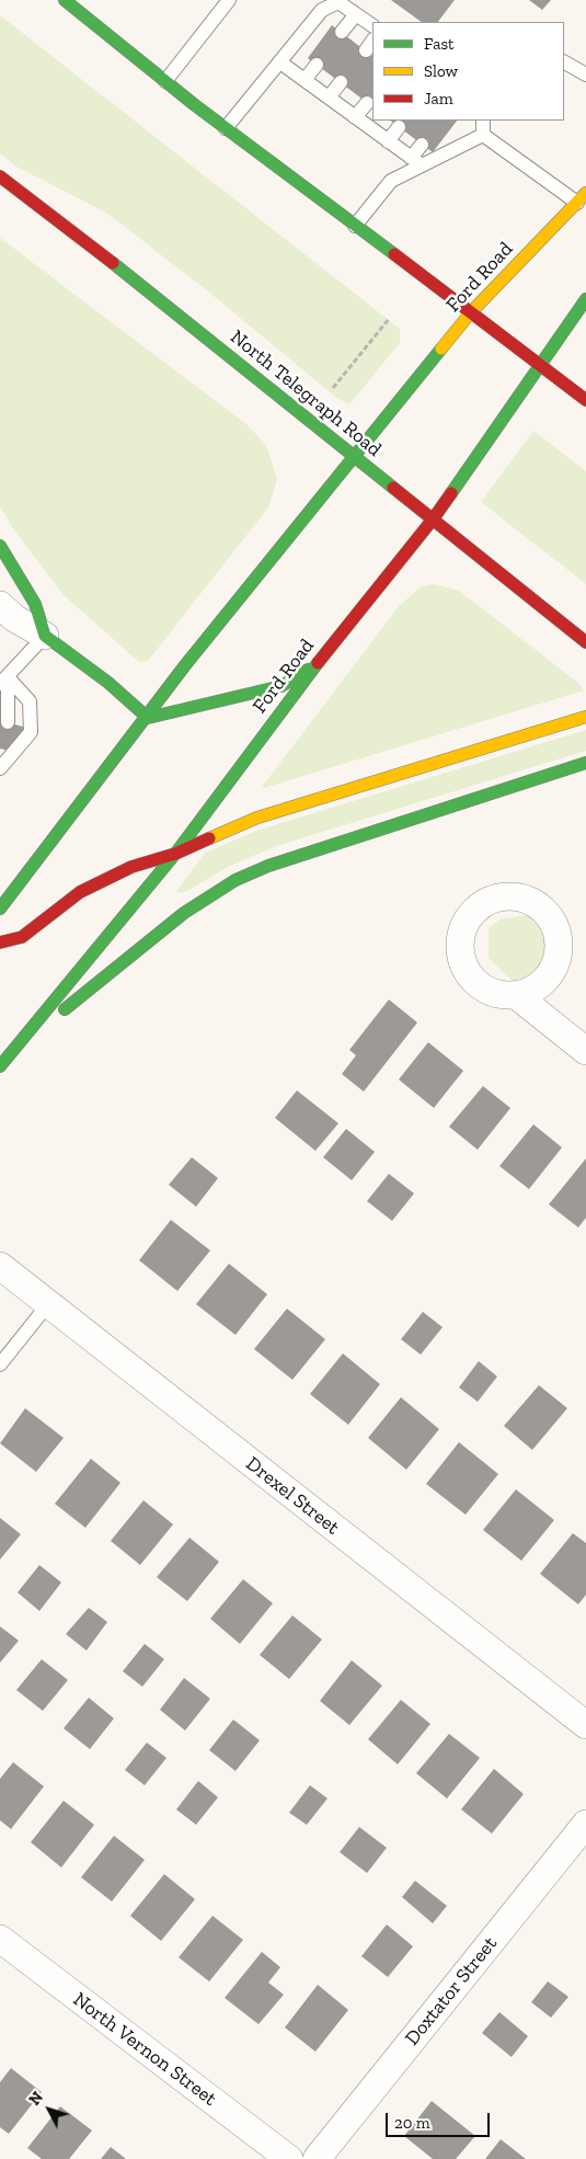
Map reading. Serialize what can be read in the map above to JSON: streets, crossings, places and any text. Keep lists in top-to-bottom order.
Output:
{
  "streets": {
    "main road": ["Ford Road", "North Telegraph Road"],
    "street": ["Drexel Street", "Doxtator Street", "North Vernon Street"]
  },
  "crossings": [
    ["Ford Road", "North Telegraph Road"]
  ],
  "legend": ["Fast", "Slow", "Jam"],
  "scale_bar": "20 m",
  "north": "top left"
}
